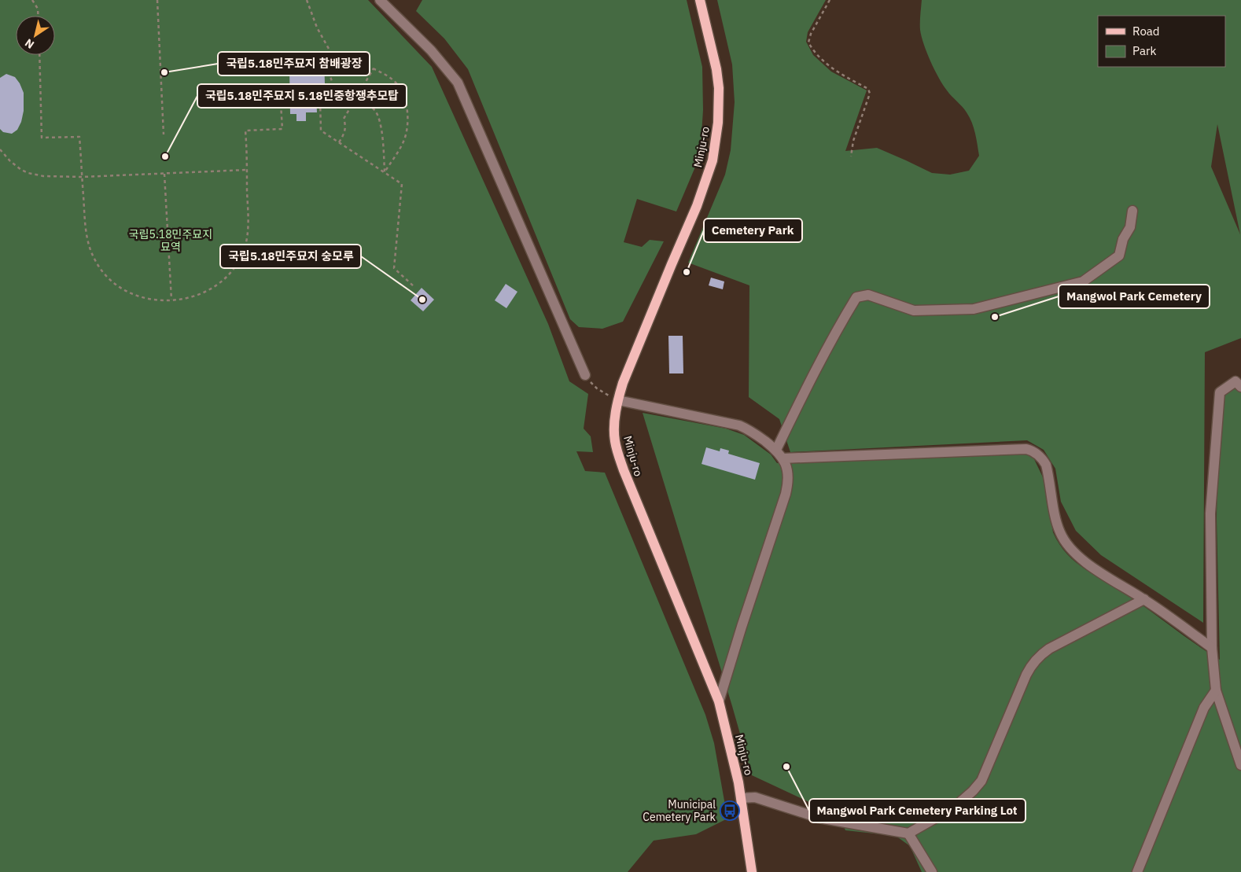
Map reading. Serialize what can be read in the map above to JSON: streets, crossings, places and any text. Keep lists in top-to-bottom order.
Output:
{
  "streets": {
    "main road": ["Minju-ro"]
  },
  "parks": ["국립5.18민주묘지 묘역"],
  "places": {
    "other": [
      "국립5.18민주묘지 참배광장",
      "국립5.18민주묘지 5.18민중항쟁추모탑",
      "Cemetery Park",
      "국립5.18민주묘지 숭모루",
      "Mangwol Park Cemetery",
      "Mangwol Park Cemetery Parking Lot"
    ],
    "bus stop": ["Municipal Cemetery Park"]
  },
  "legend": ["Road", "Park"],
  "north": "bottom left"
}
